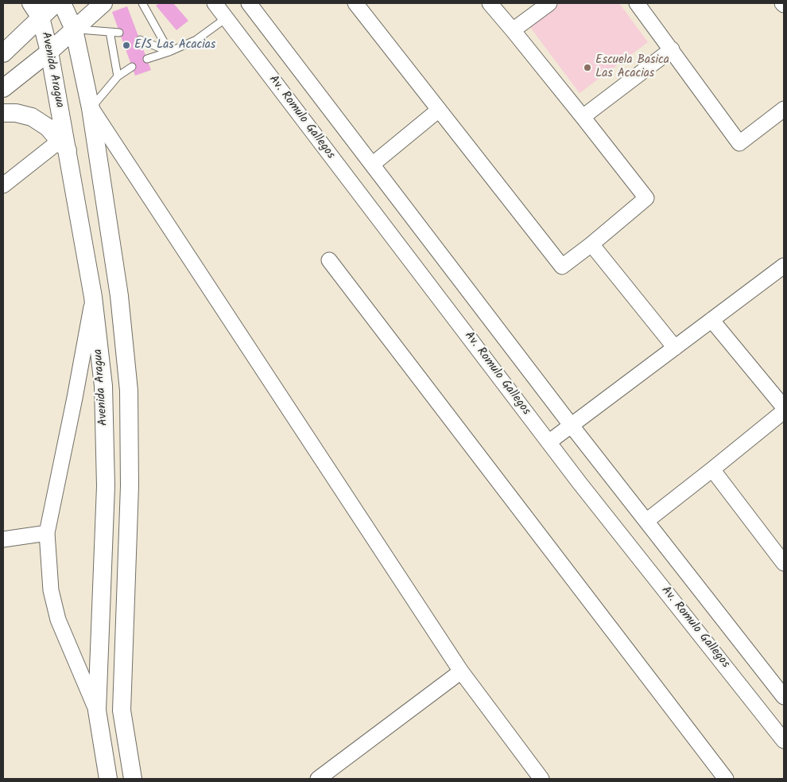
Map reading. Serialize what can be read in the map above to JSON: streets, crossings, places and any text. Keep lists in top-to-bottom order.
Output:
{
  "streets": {
    "street": ["Avenida Aragua", "Av. Romulo Gallegos"]
  },
  "places": ["E/S Las Acacias", "Escuela Basica Las Acacias"]
}
